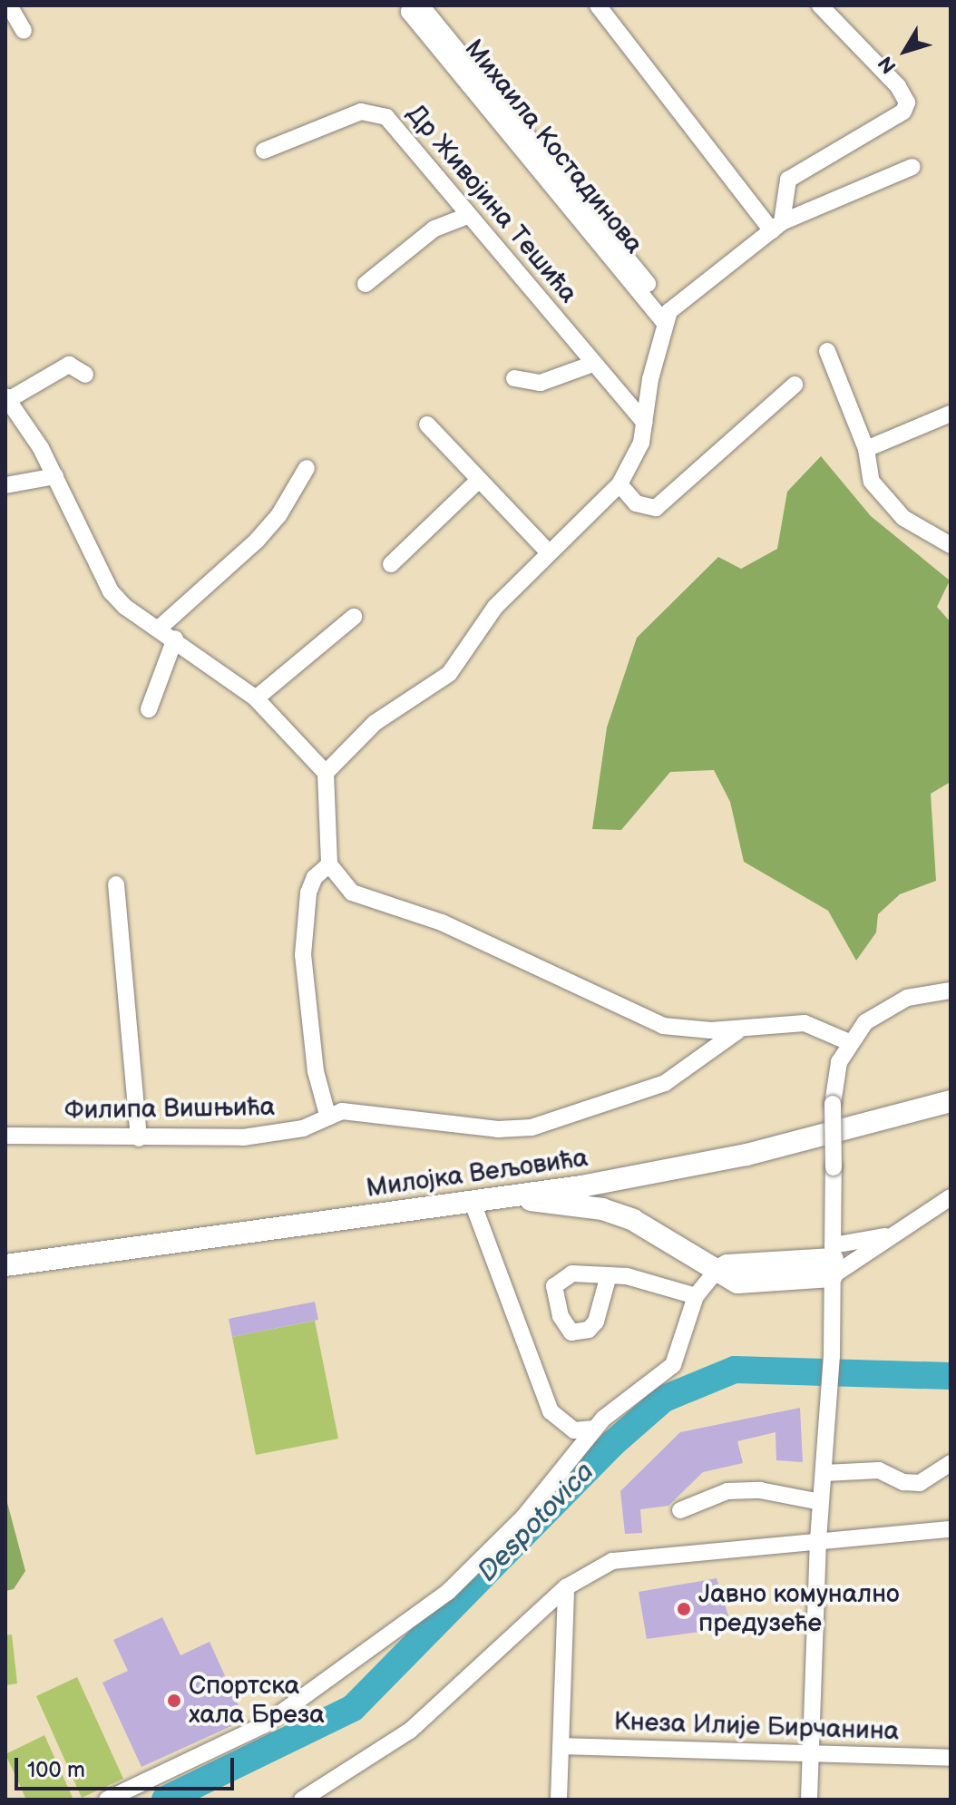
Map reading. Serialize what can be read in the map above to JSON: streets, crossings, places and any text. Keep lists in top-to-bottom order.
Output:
{
  "streets": {
    "main road": ["Милојка Вељовића"],
    "street": [
      "Михаила Костадинова",
      "Др Живојина Тешића",
      "Филипа Вишњића",
      "Кнеза Илије Бирчанина"
    ]
  },
  "water": ["Despotovica"],
  "places": ["Јавно комунално предузеће", "Спортска хала Бреза"],
  "scale_bar": "100 m",
  "north": "bottom left"
}
